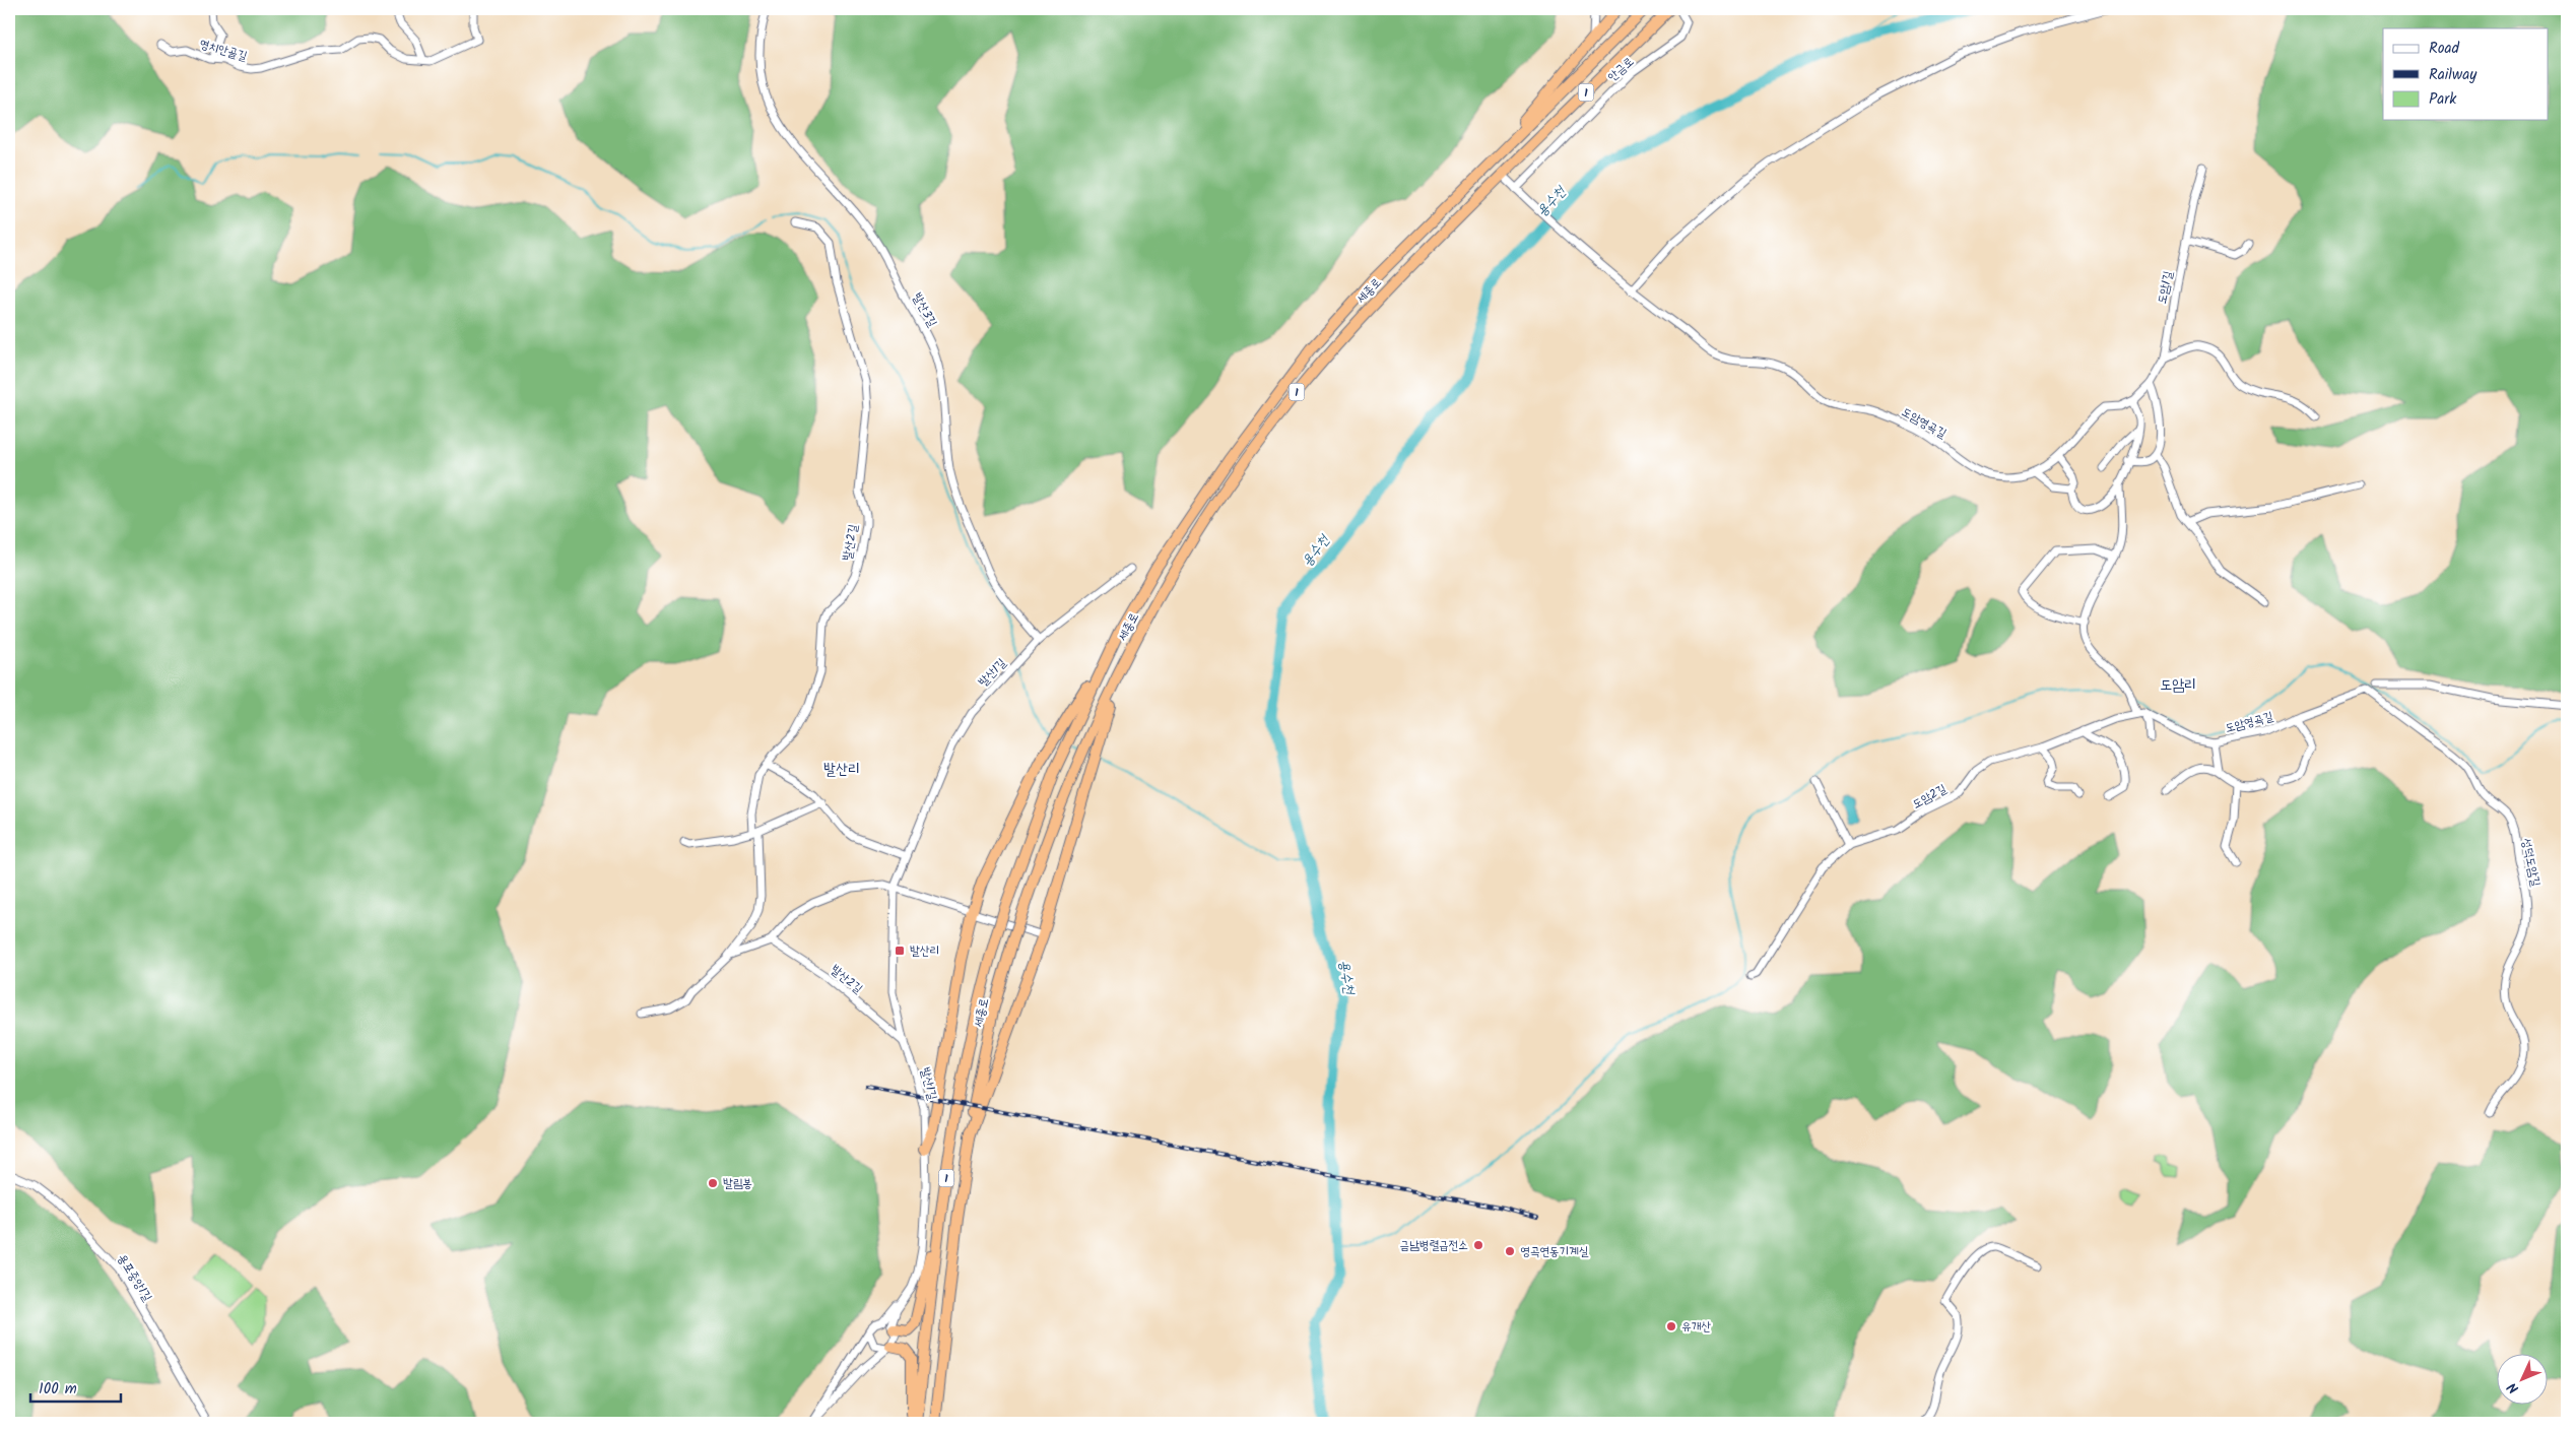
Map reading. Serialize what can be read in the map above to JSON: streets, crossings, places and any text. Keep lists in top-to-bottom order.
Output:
{
  "streets": {
    "highway": ["1", "세종로"],
    "street": [
      "영치안골길",
      "안금로",
      "도암1길",
      "발산3길",
      "도암영곡길",
      "발산2길",
      "발산1길",
      "도암2길",
      "성덕도암길",
      "용포중앙1길"
    ]
  },
  "crossings": [
    ["안금로", "도암영곡길"],
    ["도암1길", "도암영곡길"],
    ["세종로", "도암영곡길"],
    ["발산3길", "발산1길"],
    ["도암영곡길", "도암2길"],
    ["도암영곡길", "성덕도암길"],
    ["발산2길", "발산1길"]
  ],
  "districts": ["도암리", "발산리"],
  "water": ["용수천"],
  "places": {
    "transit": ["발산리"],
    "other": [
      "발림봉",
      "금남병렬급전소",
      "영곡연동기계실",
      "유개산"
    ]
  },
  "legend": ["Road", "Railway", "Park"],
  "scale_bar": "100 m",
  "north": "bottom left"
}
